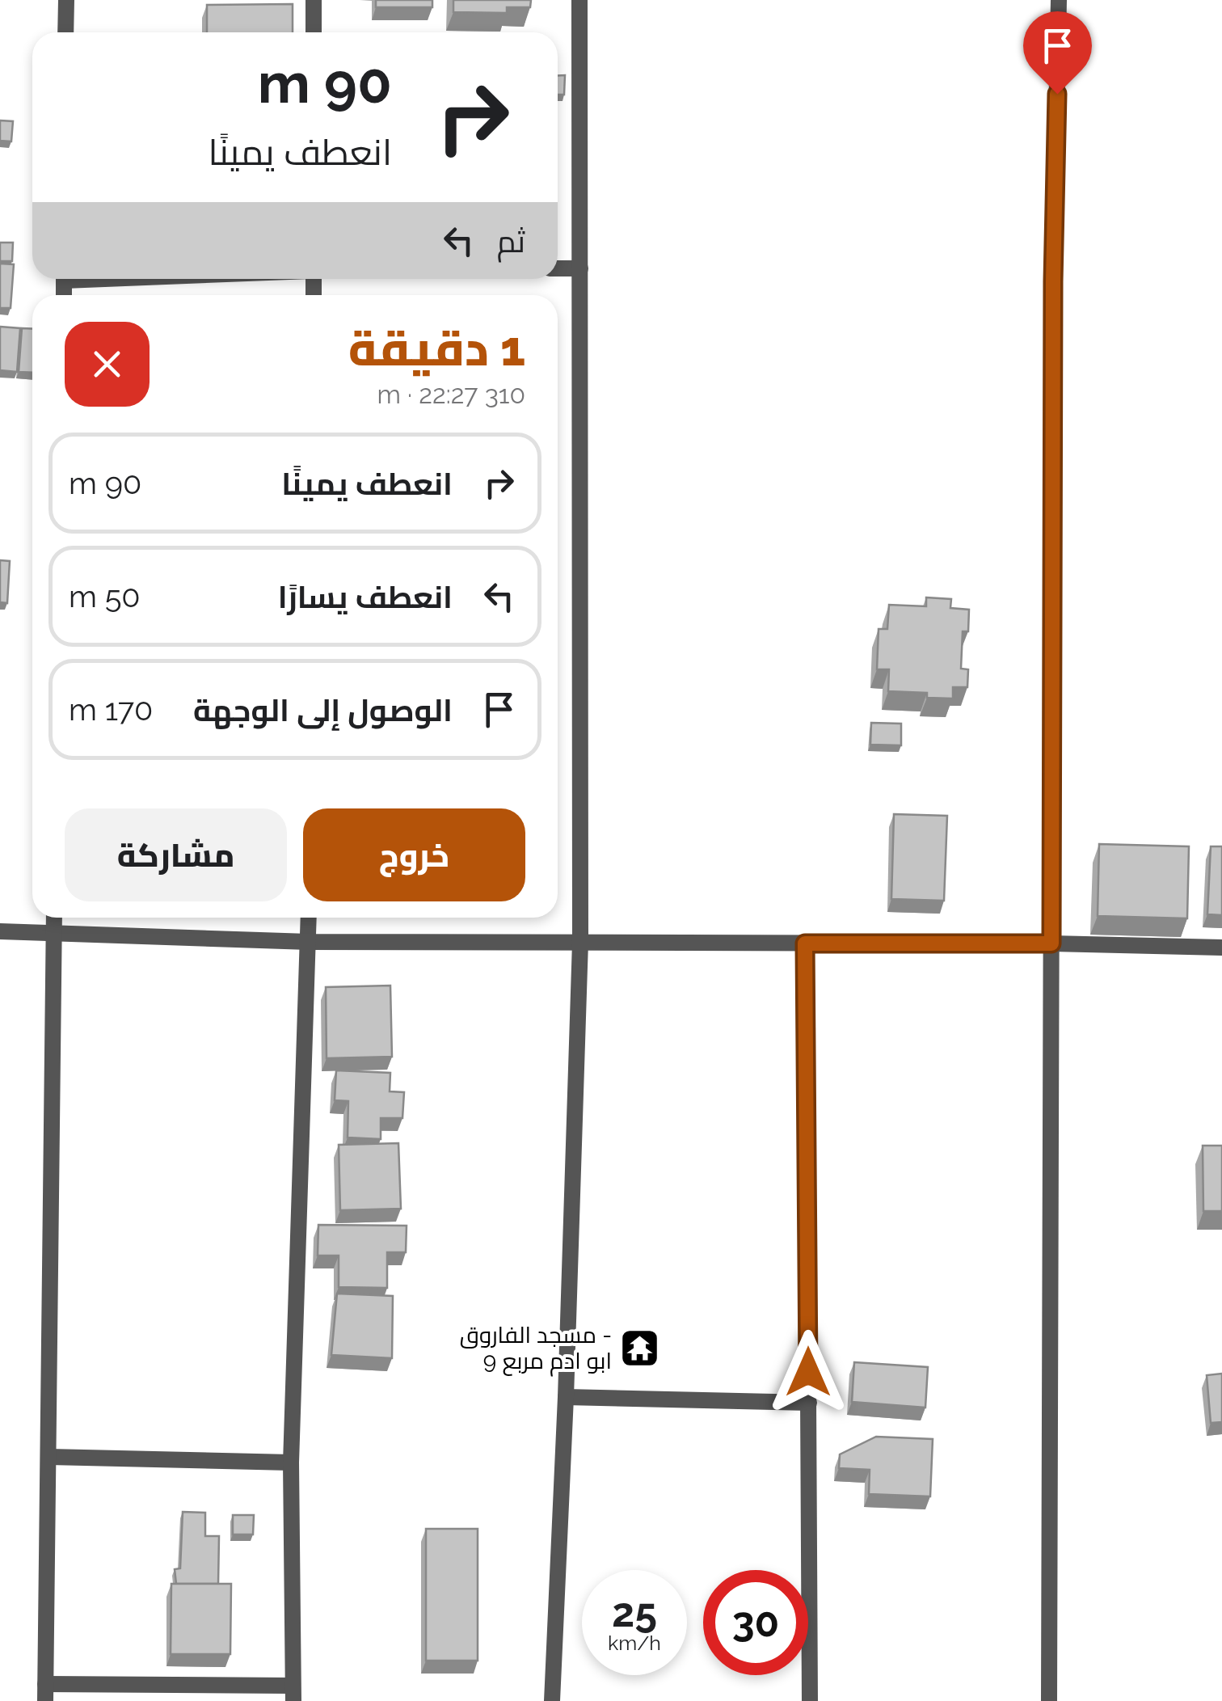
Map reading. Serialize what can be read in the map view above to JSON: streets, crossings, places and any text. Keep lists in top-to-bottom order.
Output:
{
  "places": {
    "temple": ["مسجد الفاروق - ابو ادم مربع 9"]
  },
  "page": {
    "turn": ["90 m", "انعطف يمينًا"],
    "then": "ثم",
    "heading": ["1 دقيقة", "310 m · 22:27"],
    "list": [
      {
        "name": "انعطف يمينًا",
        "value": "90 m"
      },
      {
        "name": "انعطف يسارًا",
        "value": "50 m"
      },
      {
        "name": "الوصول إلى الوجهة",
        "value": "170 m"
      }
    ],
    "buttons": ["خروج", "مشاركة"],
    "speed": "25 km/h",
    "limit": "30"
  }
}
